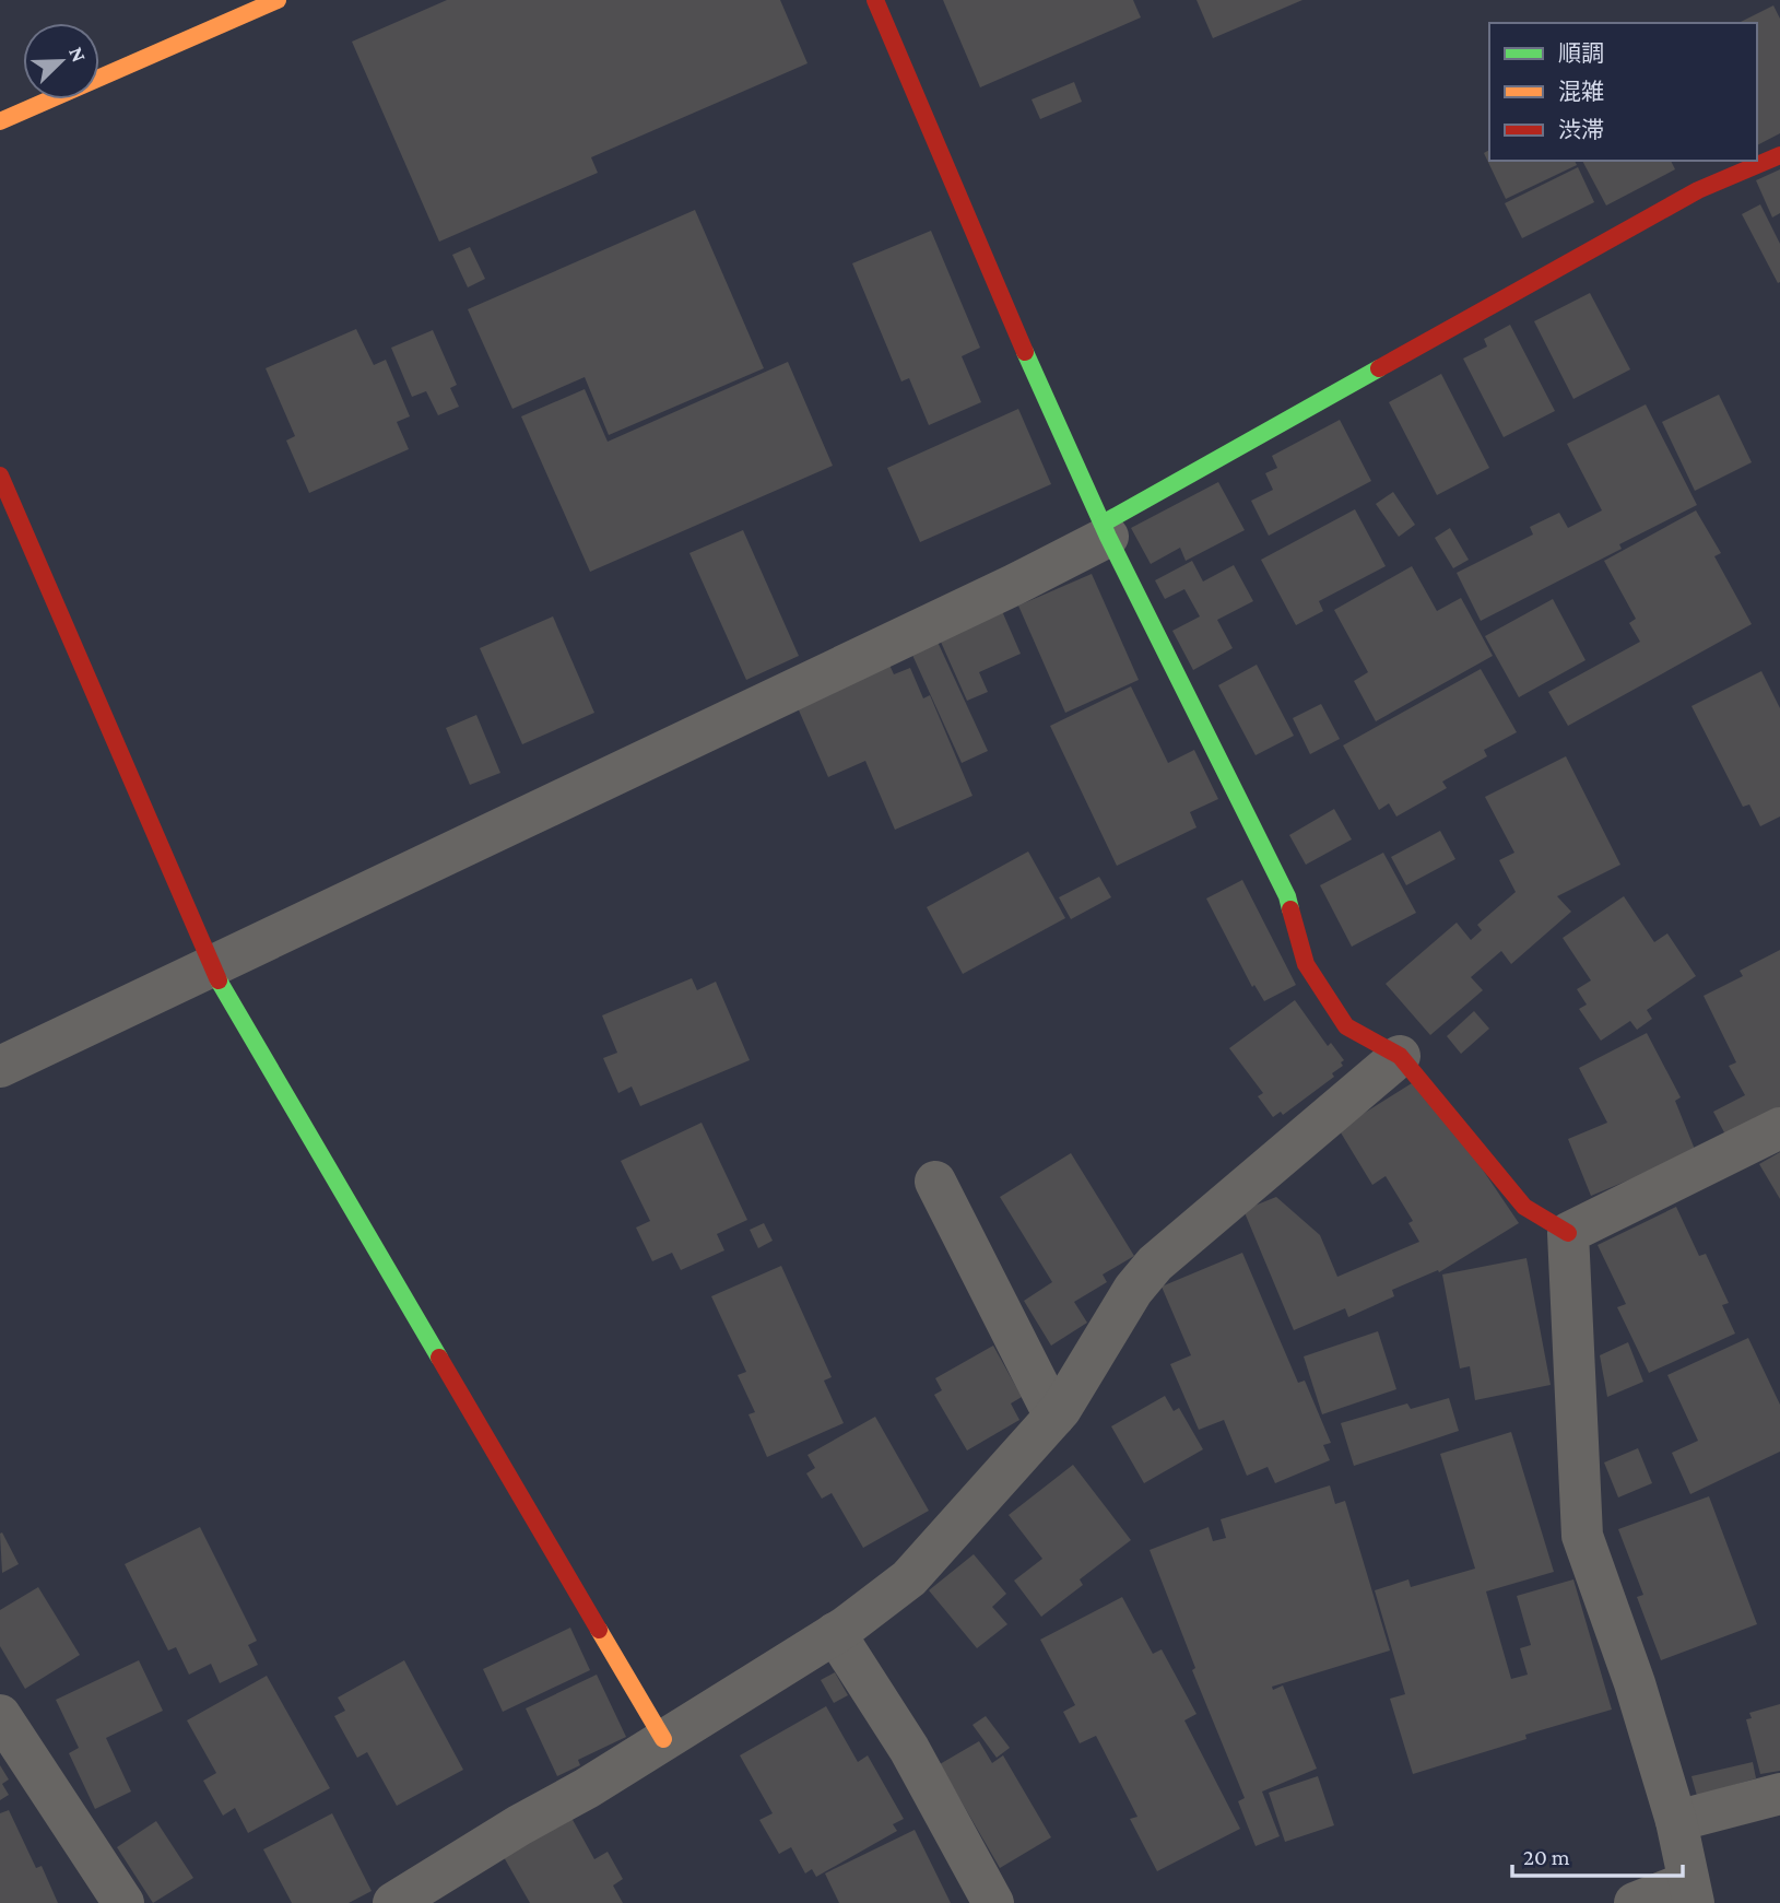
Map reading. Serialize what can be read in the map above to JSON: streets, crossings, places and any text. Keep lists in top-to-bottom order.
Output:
{
  "legend": ["順調", "混雑", "渋滞"],
  "scale_bar": "20 m",
  "north": "top right"
}
